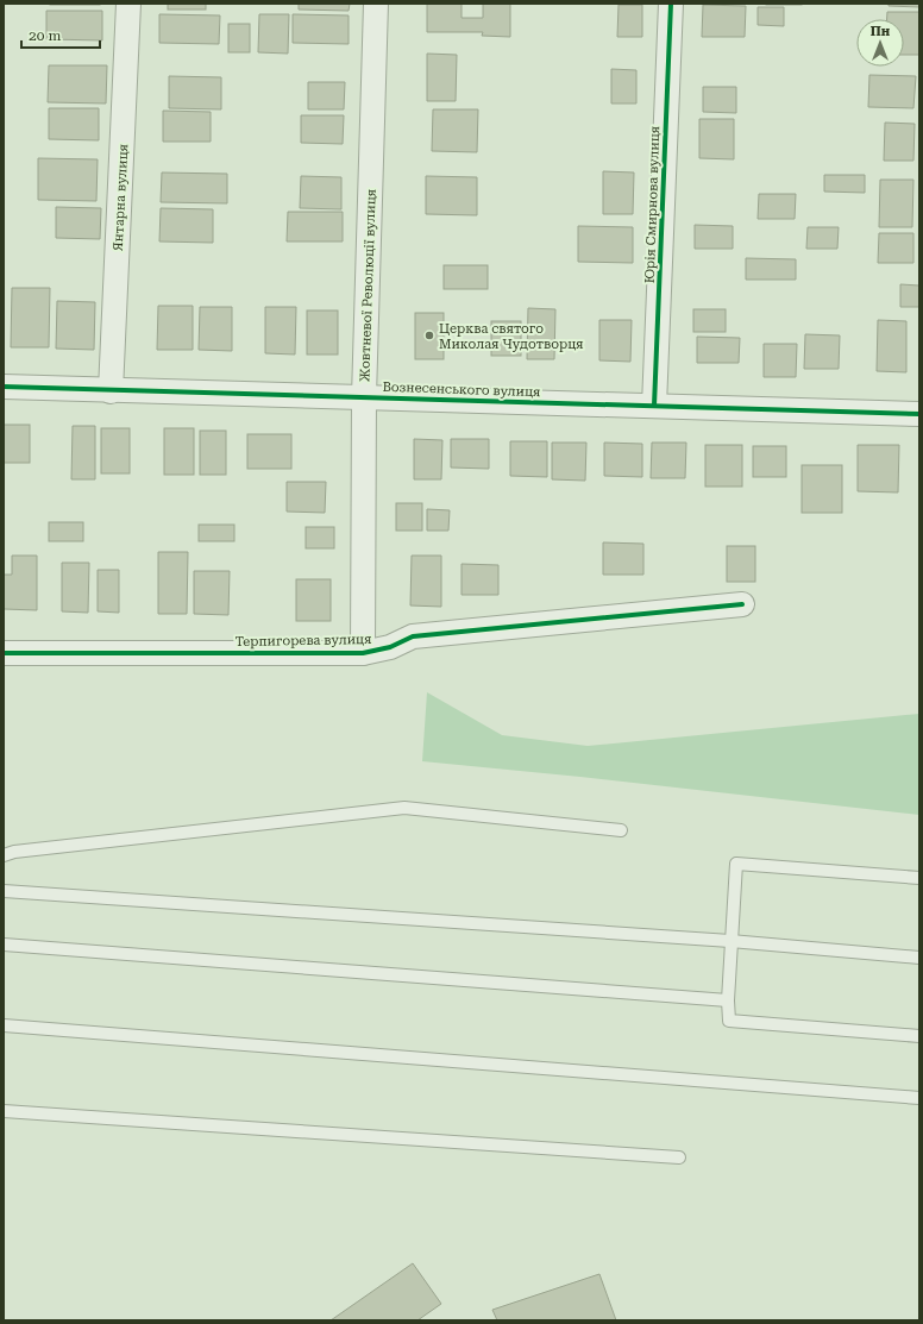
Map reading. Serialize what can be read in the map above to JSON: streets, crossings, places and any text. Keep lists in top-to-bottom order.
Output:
{
  "streets": {
    "street": [
      "Янтарна вулиця",
      "Юрія Смирнова вулиця",
      "Жовтневої Революції вулиця",
      "Вознесенського вулиця",
      "Терпигорева вулиця"
    ]
  },
  "crossings": [
    ["Янтарна вулиця", "Вознесенського вулиця"],
    ["Юрія Смирнова вулиця", "Вознесенського вулиця"],
    ["Жовтневої Революції вулиця", "Вознесенського вулиця"],
    ["Жовтневої Революції вулиця", "Терпигорева вулиця"]
  ],
  "places": ["Церква святого Миколая Чудотворця"],
  "scale_bar": "20 m",
  "north": "top"
}
